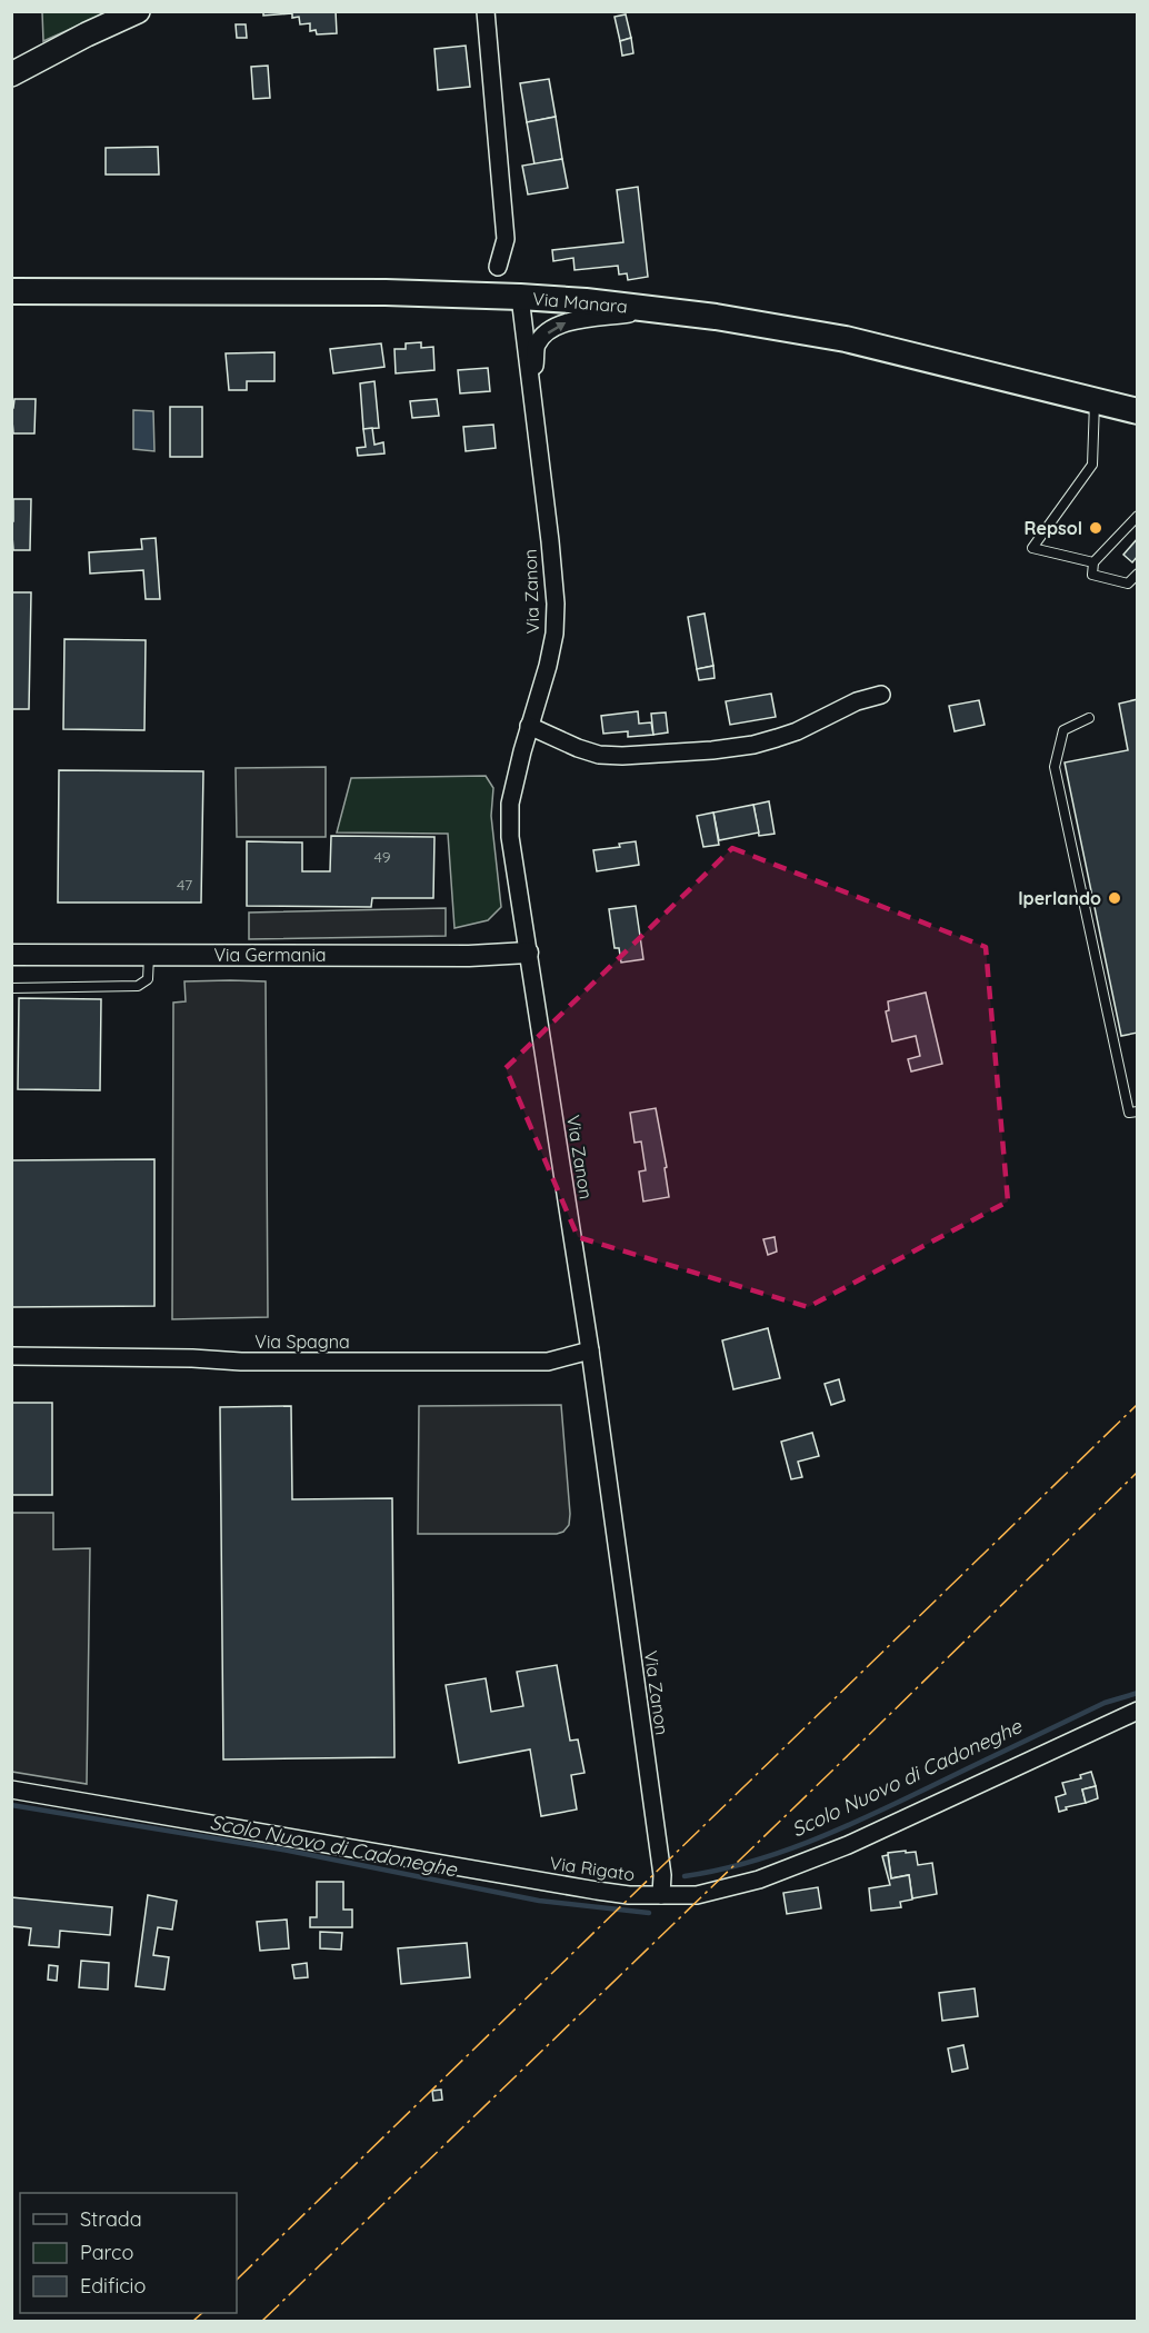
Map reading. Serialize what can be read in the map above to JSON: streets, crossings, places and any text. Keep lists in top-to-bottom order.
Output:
{
  "streets": {
    "main road": ["Via Manara"],
    "street": [
      "Via Zanon",
      "Via Germania",
      "Via Spagna",
      "Via Rigato"
    ]
  },
  "crossings": [
    ["Via Manara", "Via Zanon"],
    ["Via Zanon", "Via Germania"],
    ["Via Zanon", "Via Spagna"],
    ["Via Zanon", "Via Rigato"]
  ],
  "water": ["Scolo Nuovo di Cadoneghe"],
  "places": ["Repsol", "Iperlando"],
  "house_numbers": ["49", "47"],
  "legend": ["Strada", "Parco", "Edificio"]
}
